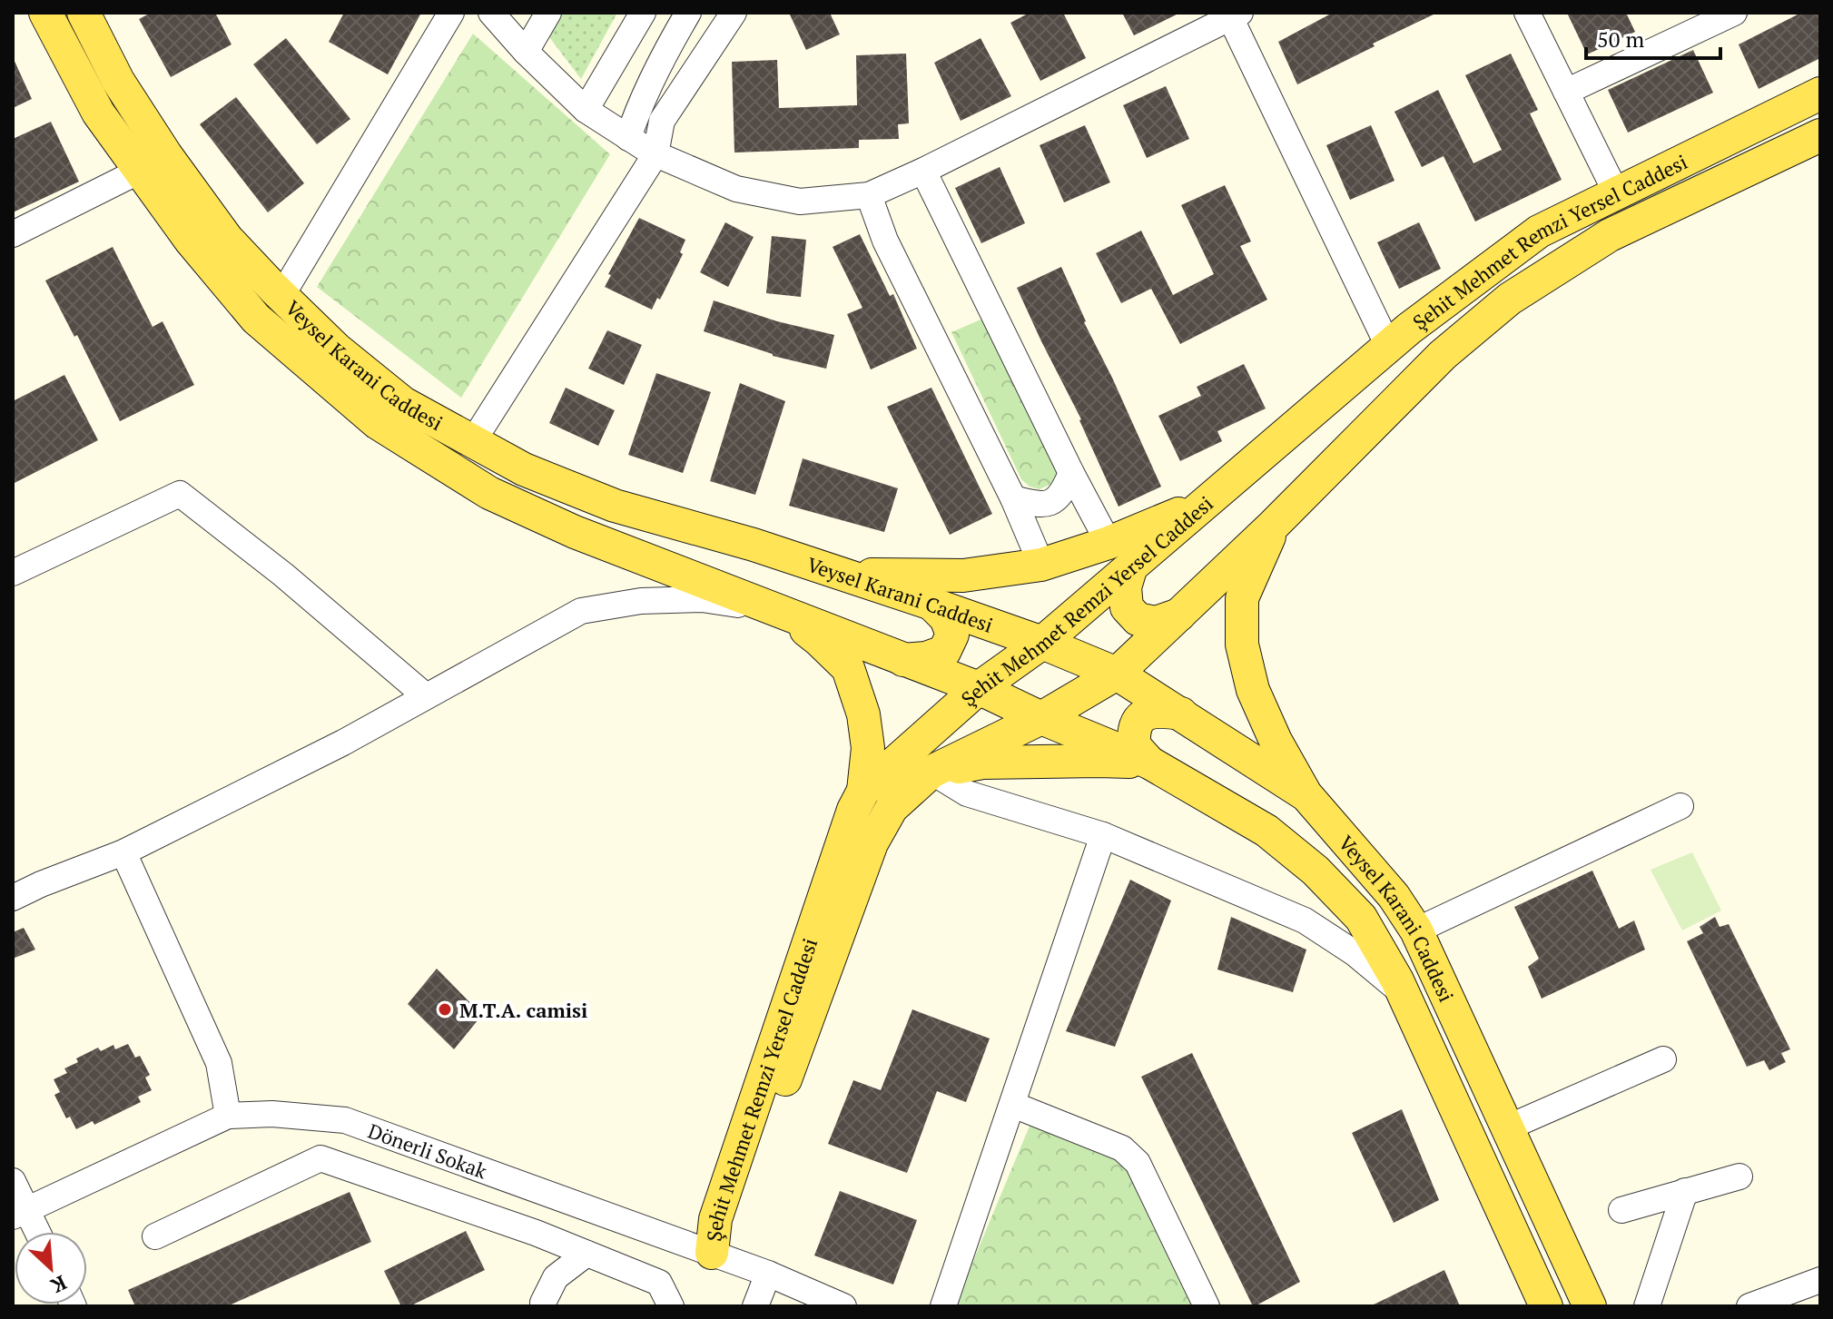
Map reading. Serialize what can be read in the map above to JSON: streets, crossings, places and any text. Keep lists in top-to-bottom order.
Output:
{
  "streets": {
    "main road": ["Şehit Mehmet Remzi Yersel Caddesi", "Veysel Karani Caddesi"],
    "street": ["Dönerli Sokak"]
  },
  "crossings": [
    ["Şehit Mehmet Remzi Yersel Caddesi", "Veysel Karani Caddesi"],
    ["Şehit Mehmet Remzi Yersel Caddesi", "Dönerli Sokak"]
  ],
  "places": ["M.T.A. camisi"],
  "scale_bar": "50 m",
  "north": "bottom right"
}
